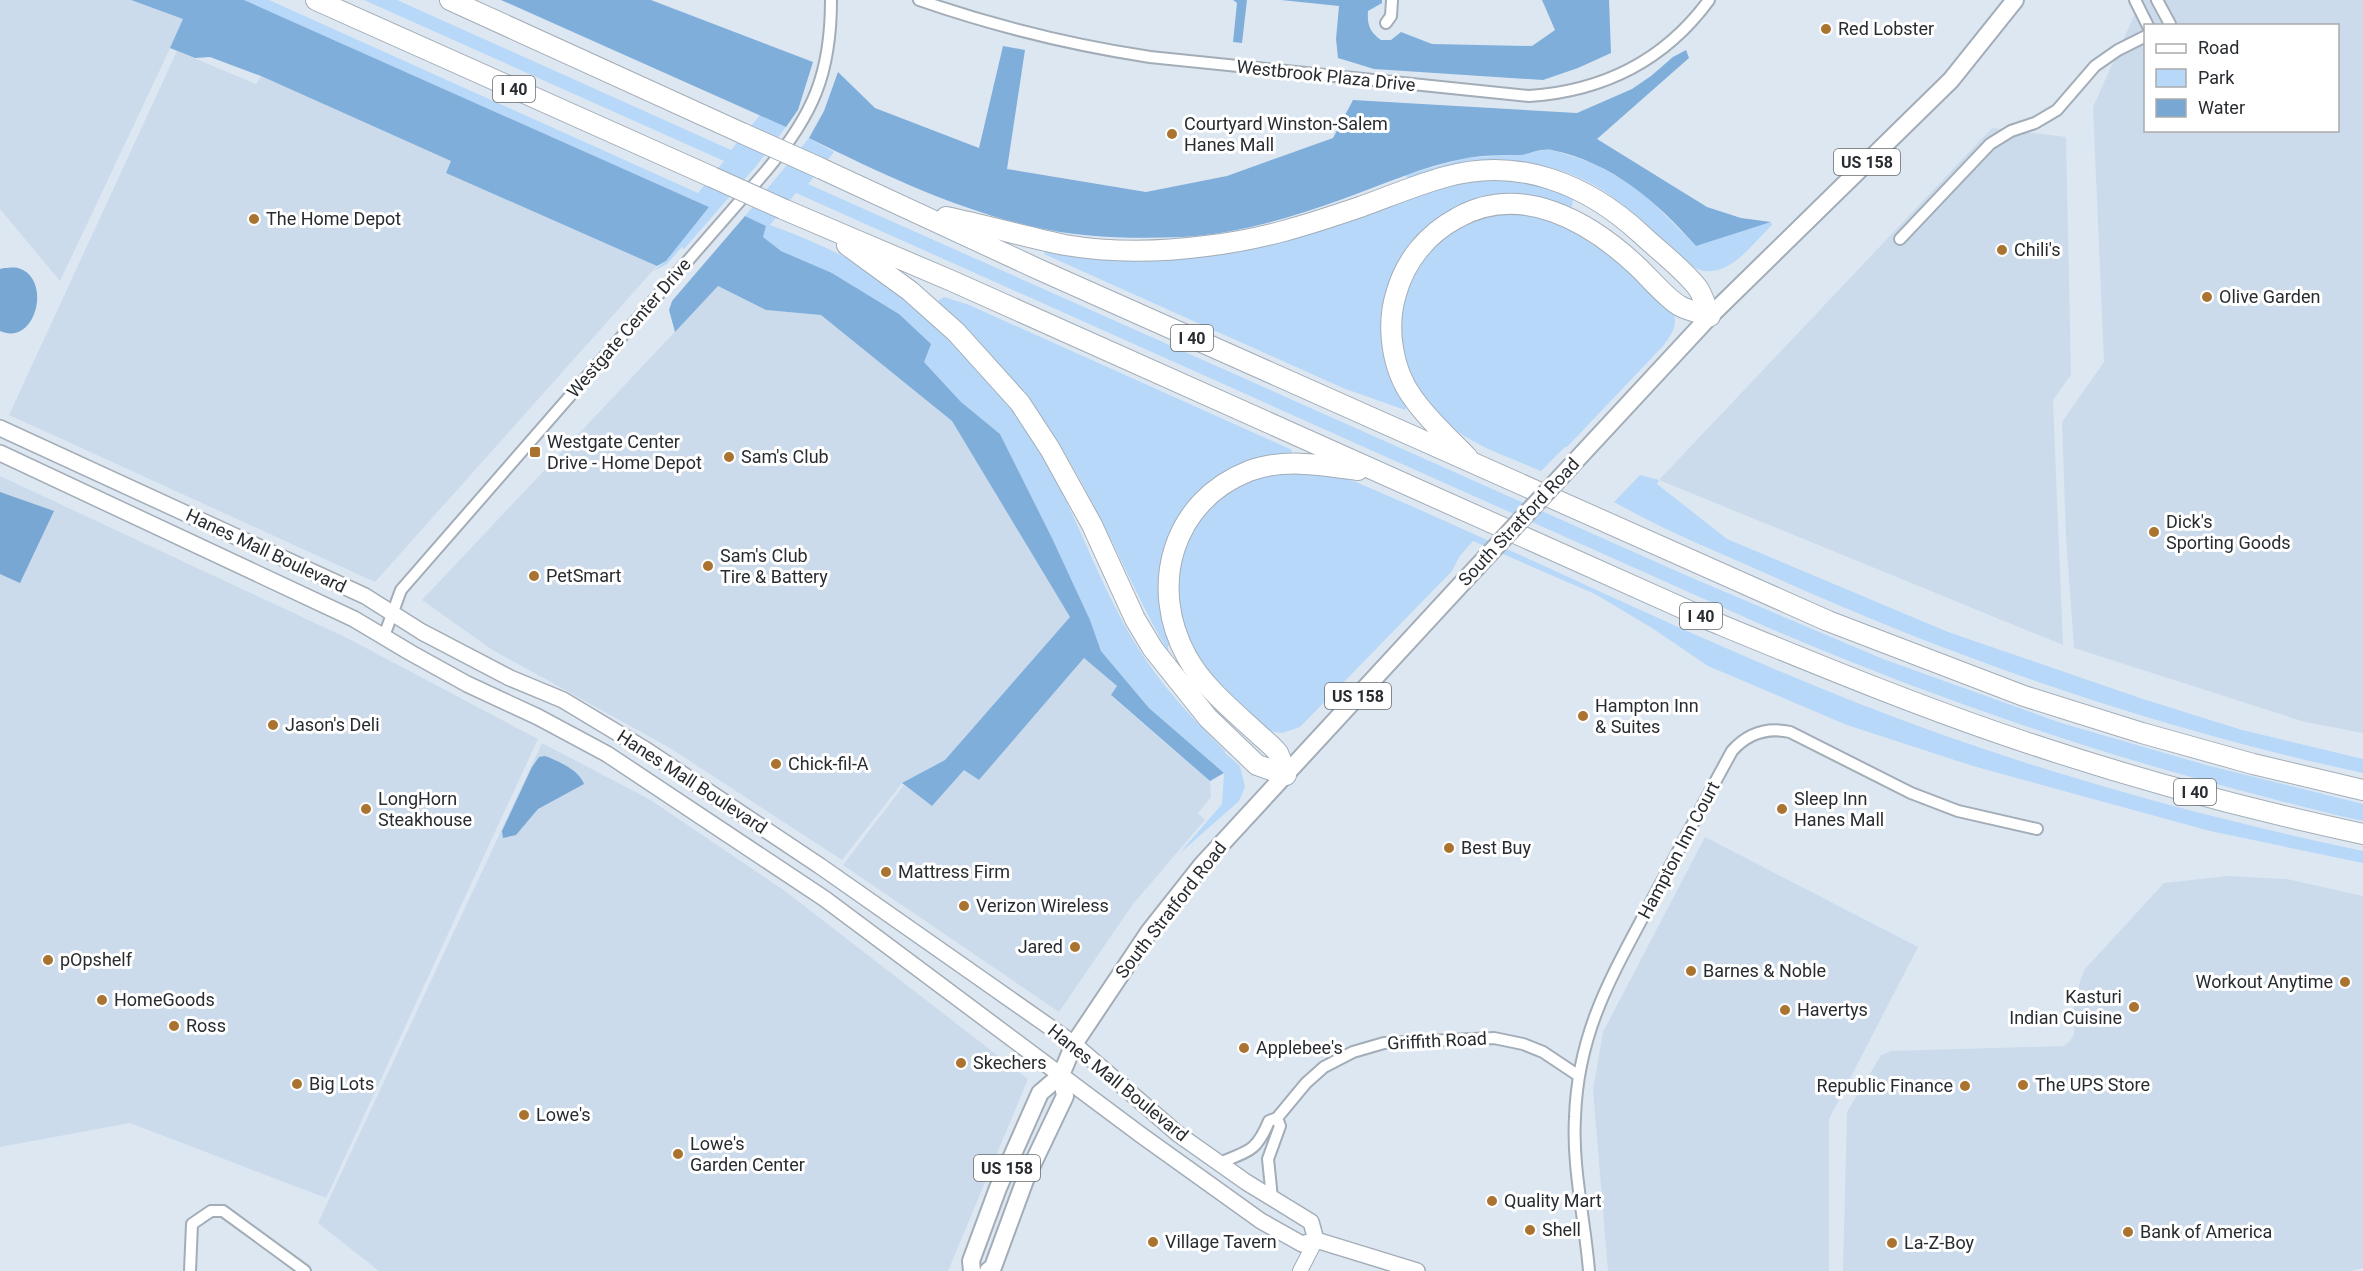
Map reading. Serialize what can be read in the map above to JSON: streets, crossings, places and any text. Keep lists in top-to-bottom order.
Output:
{
  "streets": {
    "highway": ["I 40"],
    "main road": ["US 158", "South Stratford Road", "Hanes Mall Boulevard"],
    "street": [
      "Westbrook Plaza Drive",
      "Westgate Center Drive",
      "Hampton Inn Court",
      "Griffith Road"
    ]
  },
  "crossings": [
    ["Westgate Center Drive", "Hanes Mall Boulevard"],
    ["South Stratford Road", "Hanes Mall Boulevard"],
    ["Hanes Mall Boulevard", "Griffith Road"],
    ["Hampton Inn Court", "Griffith Road"]
  ],
  "places": {
    "other": [
      "Red Lobster",
      "Courtyard Winston-Salem Hanes Mall",
      "The Home Depot",
      "Chili's",
      "Olive Garden",
      "Sam's Club",
      "Dick's Sporting Goods",
      "Sam's Club Tire & Battery",
      "PetSmart",
      "Hampton Inn & Suites",
      "Jason's Deli",
      "Chick-fil-A",
      "LongHorn Steakhouse",
      "Sleep Inn Hanes Mall",
      "Best Buy",
      "Mattress Firm",
      "Verizon Wireless",
      "Jared",
      "pOpshelf",
      "Barnes & Noble",
      "Workout Anytime",
      "HomeGoods",
      "Kasturi Indian Cuisine",
      "Havertys",
      "Ross",
      "Applebee's",
      "Skechers",
      "Big Lots",
      "The UPS Store",
      "Republic Finance",
      "Lowe's",
      "Lowe's Garden Center",
      "Quality Mart",
      "Shell",
      "Bank of America",
      "Village Tavern",
      "La-Z-Boy"
    ],
    "transit": ["Westgate Center Drive - Home Depot"]
  },
  "legend": ["Road", "Park", "Water"]
}
